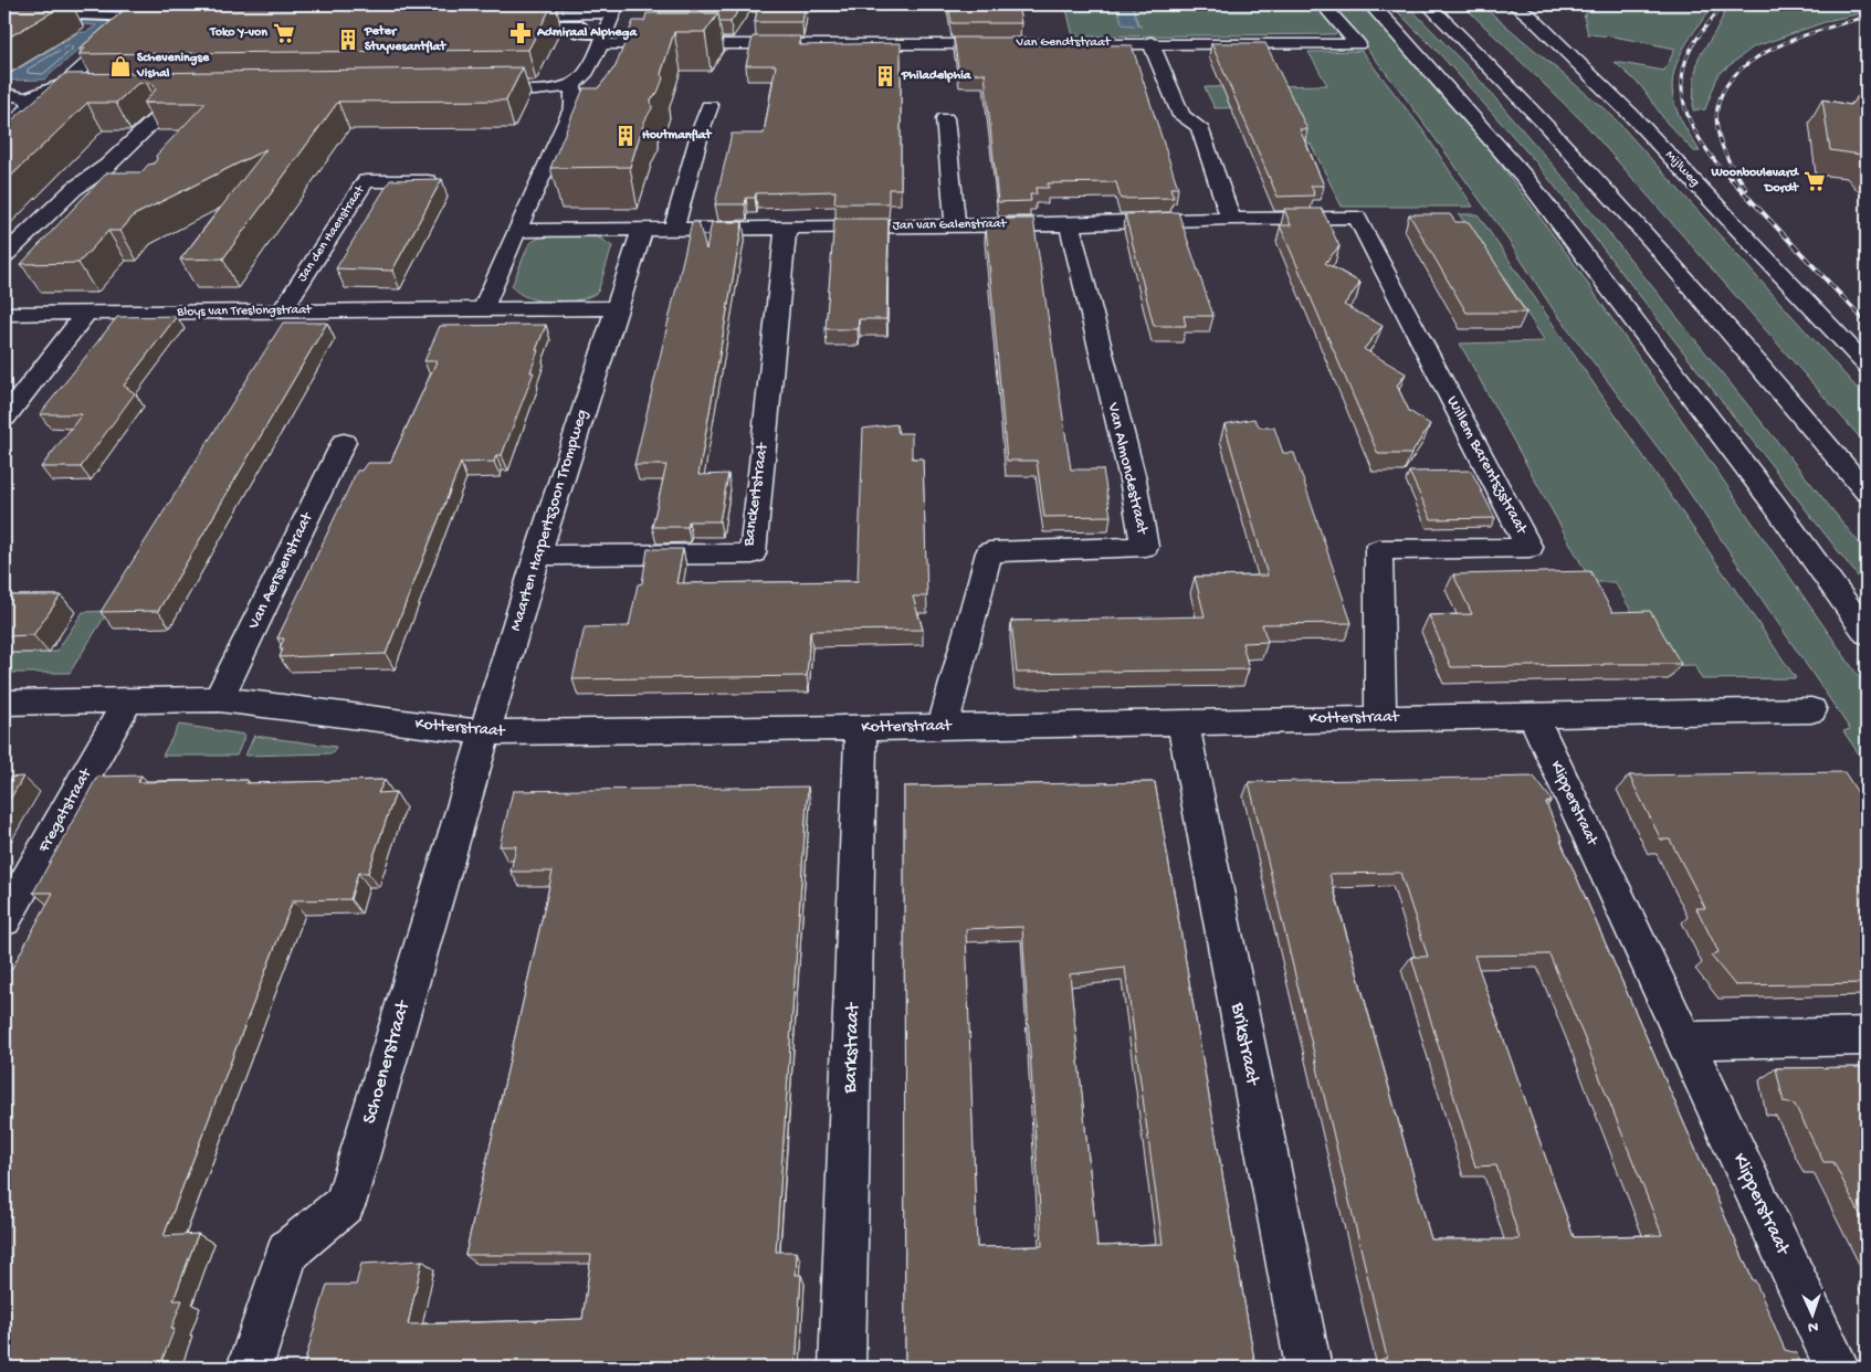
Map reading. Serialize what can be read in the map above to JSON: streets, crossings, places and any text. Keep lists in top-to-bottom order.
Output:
{
  "streets": {
    "main road": [
      "Van Gendtstraat",
      "Mijlweg",
      "Jan van Galenstraat",
      "Jan den Haenstraat",
      "Bloys van Treslongstraat",
      "Willem Barentszstraat",
      "Van Almondestraat",
      "Banckertstraat",
      "Maarten Harpertszoon Trompweg",
      "Van Aerssenstraat",
      "Kotterstraat",
      "Klipperstraat",
      "Fregatstraat",
      "Brikstraat",
      "Barkstraat",
      "Schoenerstraat"
    ]
  },
  "crossings": [
    ["Jan van Galenstraat", "Willem Barentszstraat"],
    ["Jan van Galenstraat", "Van Almondestraat"],
    ["Jan van Galenstraat", "Banckertstraat"],
    ["Jan van Galenstraat", "Maarten Harpertszoon Trompweg"],
    ["Jan den Haenstraat", "Bloys van Treslongstraat"],
    ["Willem Barentszstraat", "Kotterstraat"],
    ["Van Almondestraat", "Kotterstraat"],
    ["Banckertstraat", "Maarten Harpertszoon Trompweg"],
    ["Maarten Harpertszoon Trompweg", "Kotterstraat"],
    ["Maarten Harpertszoon Trompweg", "Schoenerstraat"],
    ["Van Aerssenstraat", "Kotterstraat"],
    ["Kotterstraat", "Klipperstraat"],
    ["Kotterstraat", "Fregatstraat"],
    ["Kotterstraat", "Brikstraat"],
    ["Kotterstraat", "Barkstraat"],
    ["Kotterstraat", "Schoenerstraat"]
  ],
  "places": {
    "supermarket": ["Toko Y-von", "Woonboulevard Dordt"],
    "pharmacy": ["Admiraal Alphega"],
    "building": ["Peter Stuyvesantflat", "Philadelphia", "Houtmanflat"],
    "shop": ["Scheveningse Vishal"]
  },
  "north": "bottom"
}
